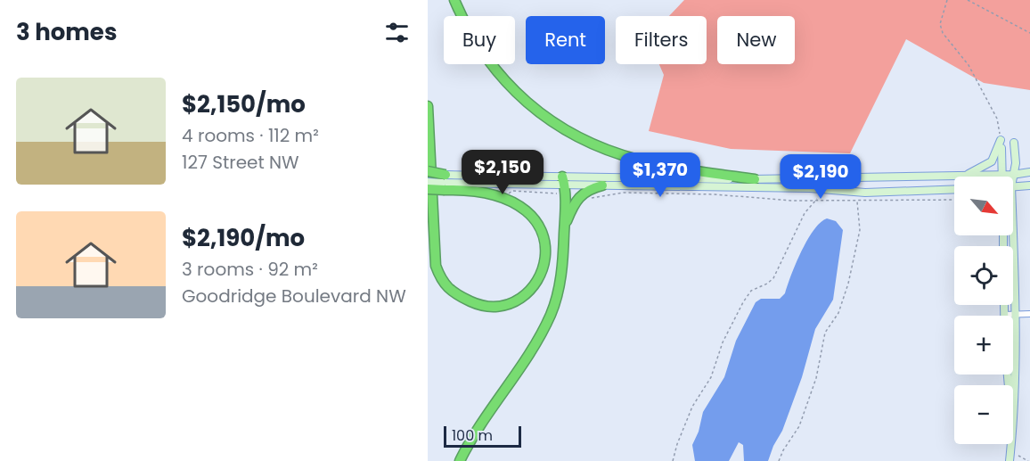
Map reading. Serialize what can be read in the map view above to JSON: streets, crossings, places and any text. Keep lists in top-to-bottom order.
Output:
{
  "scale_bar": "100 m",
  "north": "bottom right",
  "page": {
    "heading": "3 homes",
    "chip": [
      "Buy",
      "Rent",
      "Filters",
      "New"
    ],
    "list": [
      {
        "name": "$2,150/mo",
        "note": "4 rooms · 112 m² · 127 Street NW"
      },
      {
        "name": "$2,190/mo",
        "note": "3 rooms · 92 m² · Goodridge Boulevard NW"
      }
    ],
    "price": ["$2,150", "$1,370", "$2,190"],
    "map_buttons": ["+", "−"],
    "scale": "100 m"
  }
}
